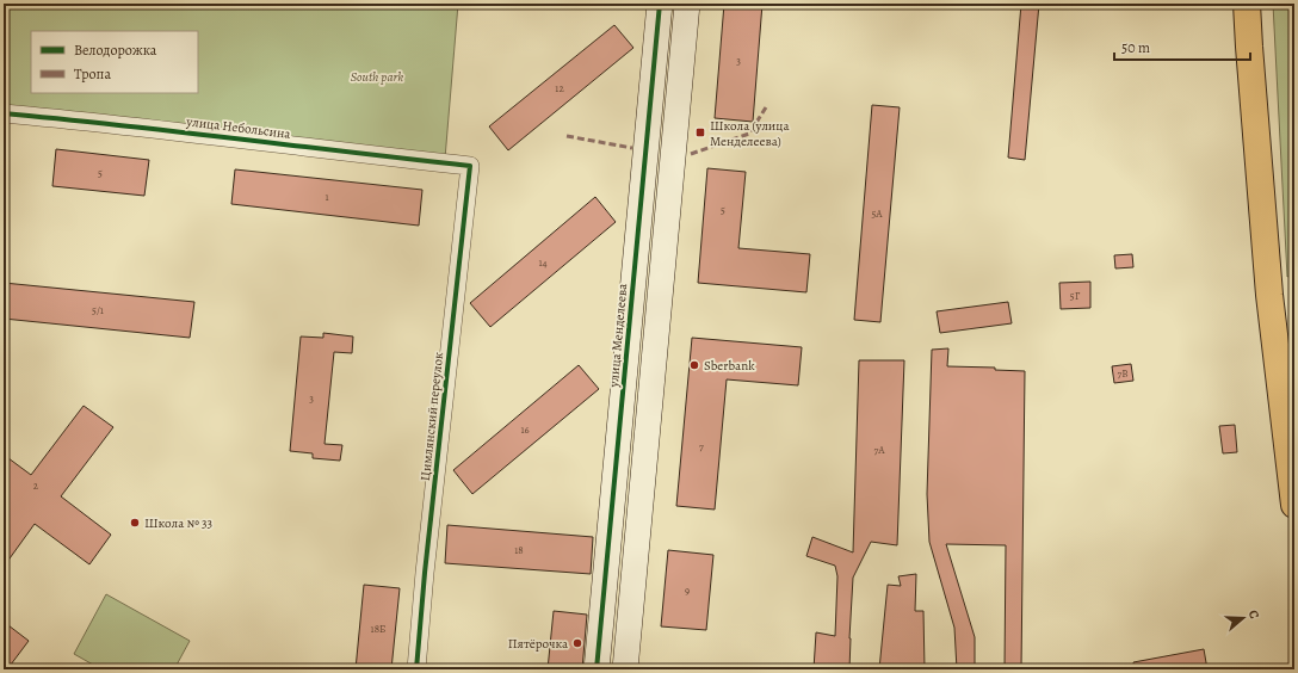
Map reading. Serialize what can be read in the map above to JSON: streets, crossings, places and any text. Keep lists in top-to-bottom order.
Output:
{
  "streets": {
    "street": ["улица Небольсина", "улица Менделеева", "Цимлянский переулок"]
  },
  "crossings": [
    ["улица Небольсина", "Цимлянский переулок"]
  ],
  "parks": ["South park"],
  "places": {
    "transit": ["Школа (улица Менделеева)"],
    "other": ["Sberbank", "Школа № 33", "Пятёрочка"]
  },
  "house_numbers": [
    "3",
    "12",
    "5",
    "1",
    "5",
    "5А",
    "14",
    "5Г",
    "5/1",
    "7В",
    "3",
    "16",
    "7",
    "7А",
    "2",
    "18",
    "9",
    "18Б"
  ],
  "legend": ["Велодорожка", "Тропа"],
  "scale_bar": "50 m",
  "north": "right"
}
